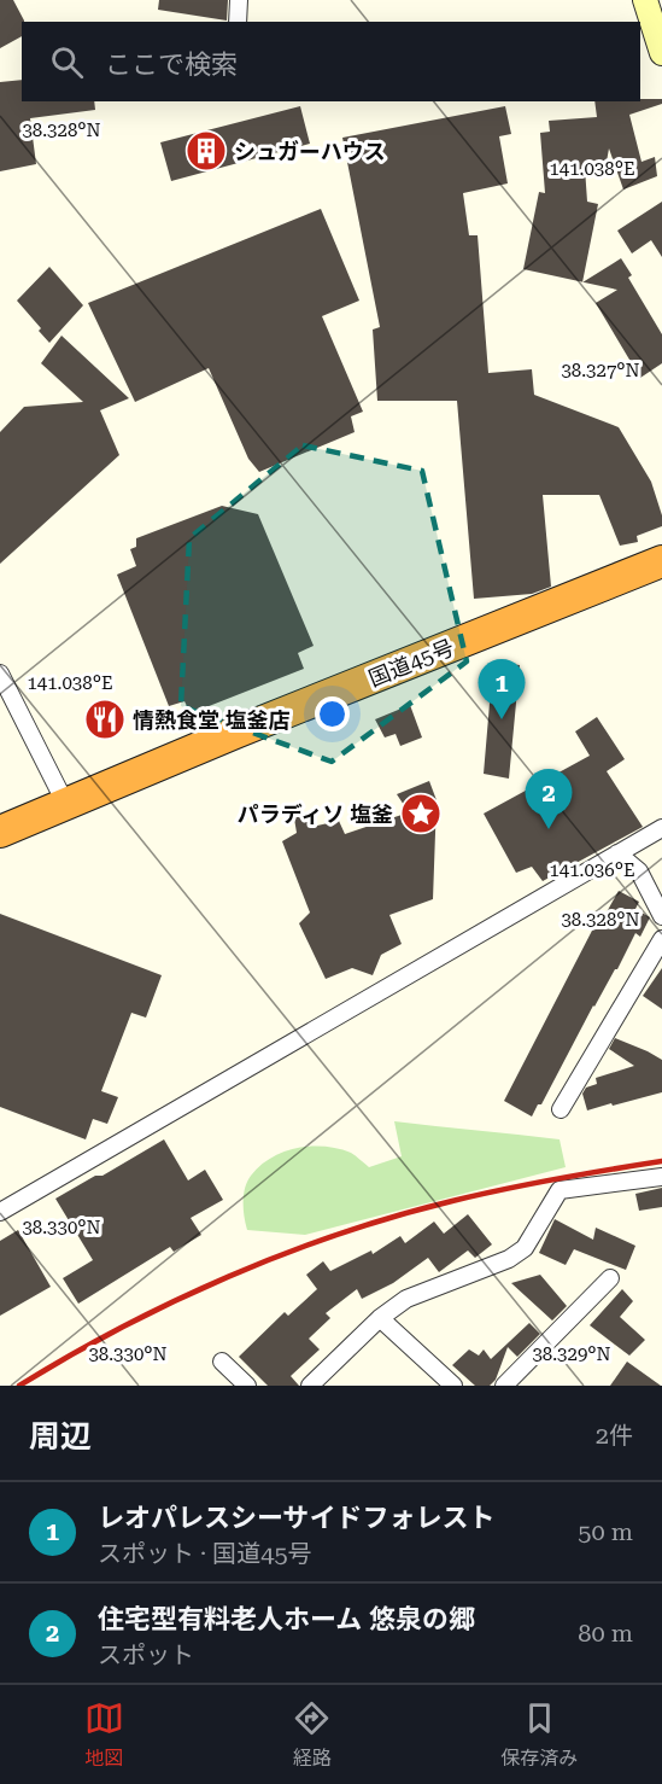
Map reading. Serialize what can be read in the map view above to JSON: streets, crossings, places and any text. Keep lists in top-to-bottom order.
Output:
{
  "streets": {
    "highway": ["国道45号"]
  },
  "places": {
    "building": ["シュガーハウス"],
    "restaurant": ["情熱食堂 塩釜店"],
    "place": ["パラディソ 塩釜"]
  },
  "page": {
    "search": "ここで検索",
    "pins": ["1", "2"],
    "heading": ["周辺", "2件"],
    "list": [
      {
        "mark": "1",
        "name": "レオパレスシーサイドフォレスト",
        "note": "スポット · 国道45号",
        "value": "50 m"
      },
      {
        "mark": "2",
        "name": "住宅型有料老人ホーム 悠泉の郷",
        "note": "スポット",
        "value": "80 m"
      }
    ],
    "nav": ["地図", "経路", "保存済み"]
  },
  "coordinates": [
    "38.328°N",
    "141.038°E",
    "38.327°N",
    "141.036°E",
    "38.330°N",
    "38.329°N"
  ]
}
